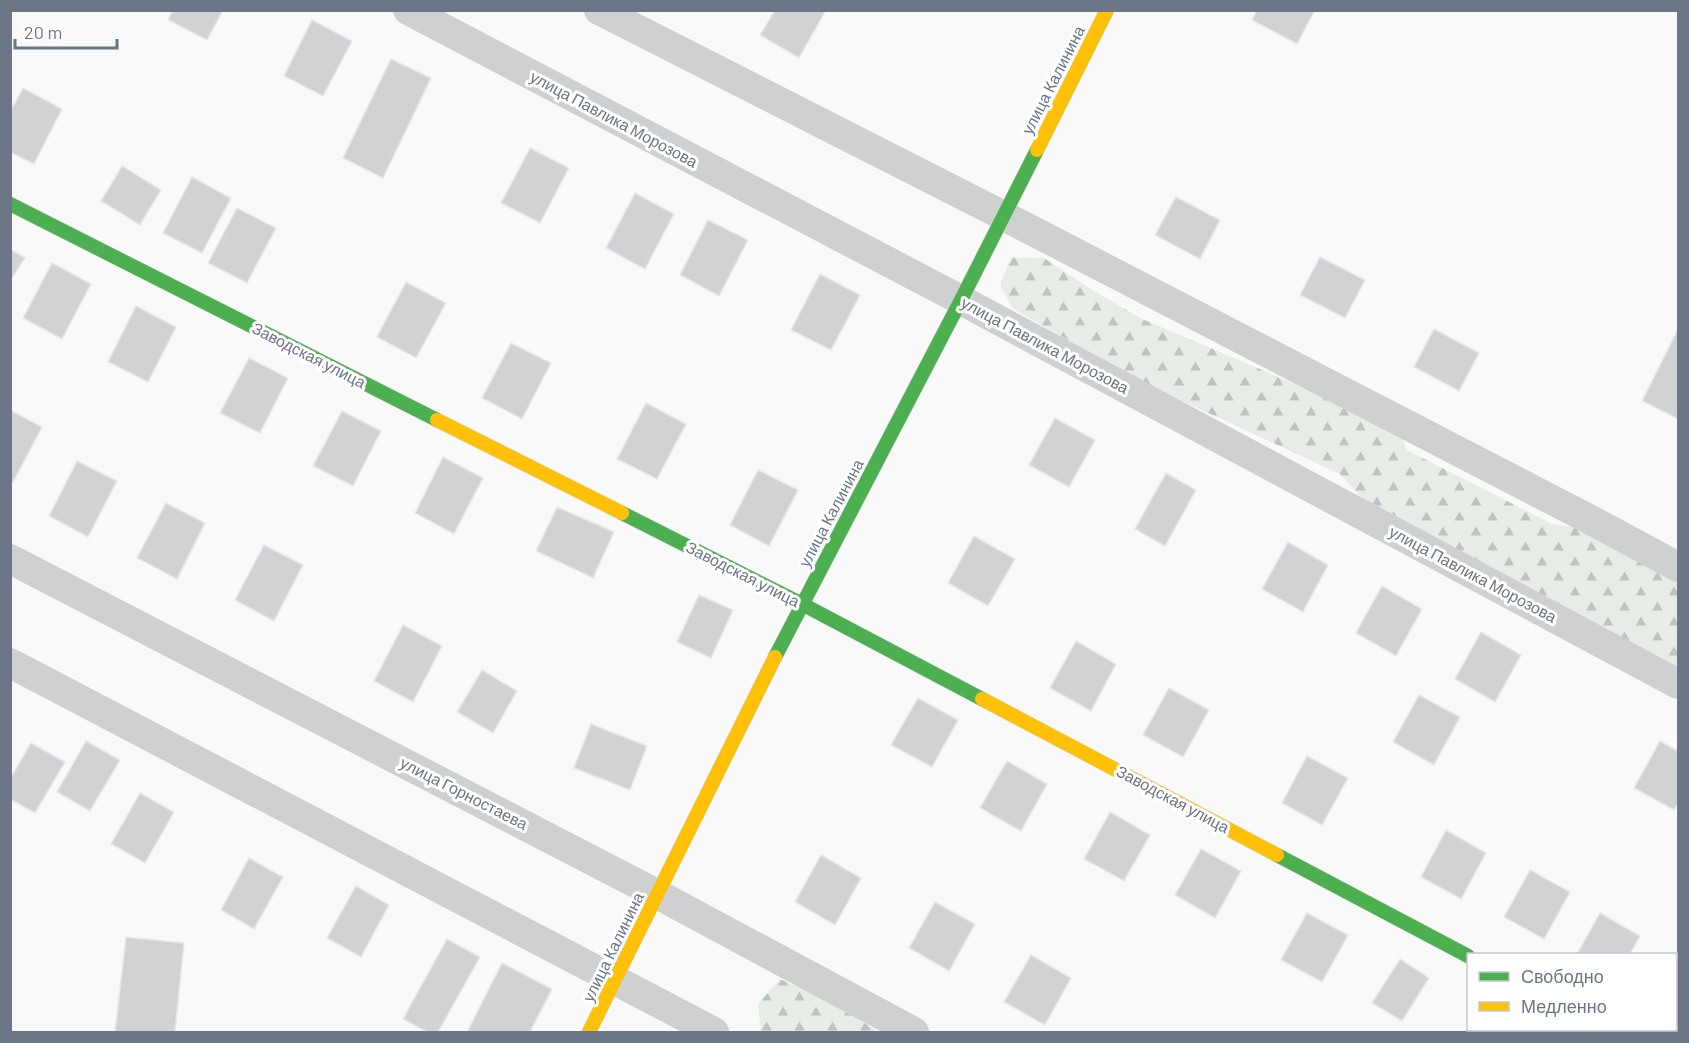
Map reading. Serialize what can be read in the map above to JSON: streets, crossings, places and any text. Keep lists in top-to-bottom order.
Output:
{
  "streets": {
    "street": [
      "улица Калинина",
      "улица Павлика Морозова",
      "Заводская улица",
      "улица Горностаева"
    ]
  },
  "crossings": [
    ["улица Калинина", "улица Павлика Морозова"],
    ["улица Калинина", "Заводская улица"],
    ["улица Калинина", "улица Горностаева"]
  ],
  "legend": ["Свободно", "Медленно"],
  "scale_bar": "20 m"
}
